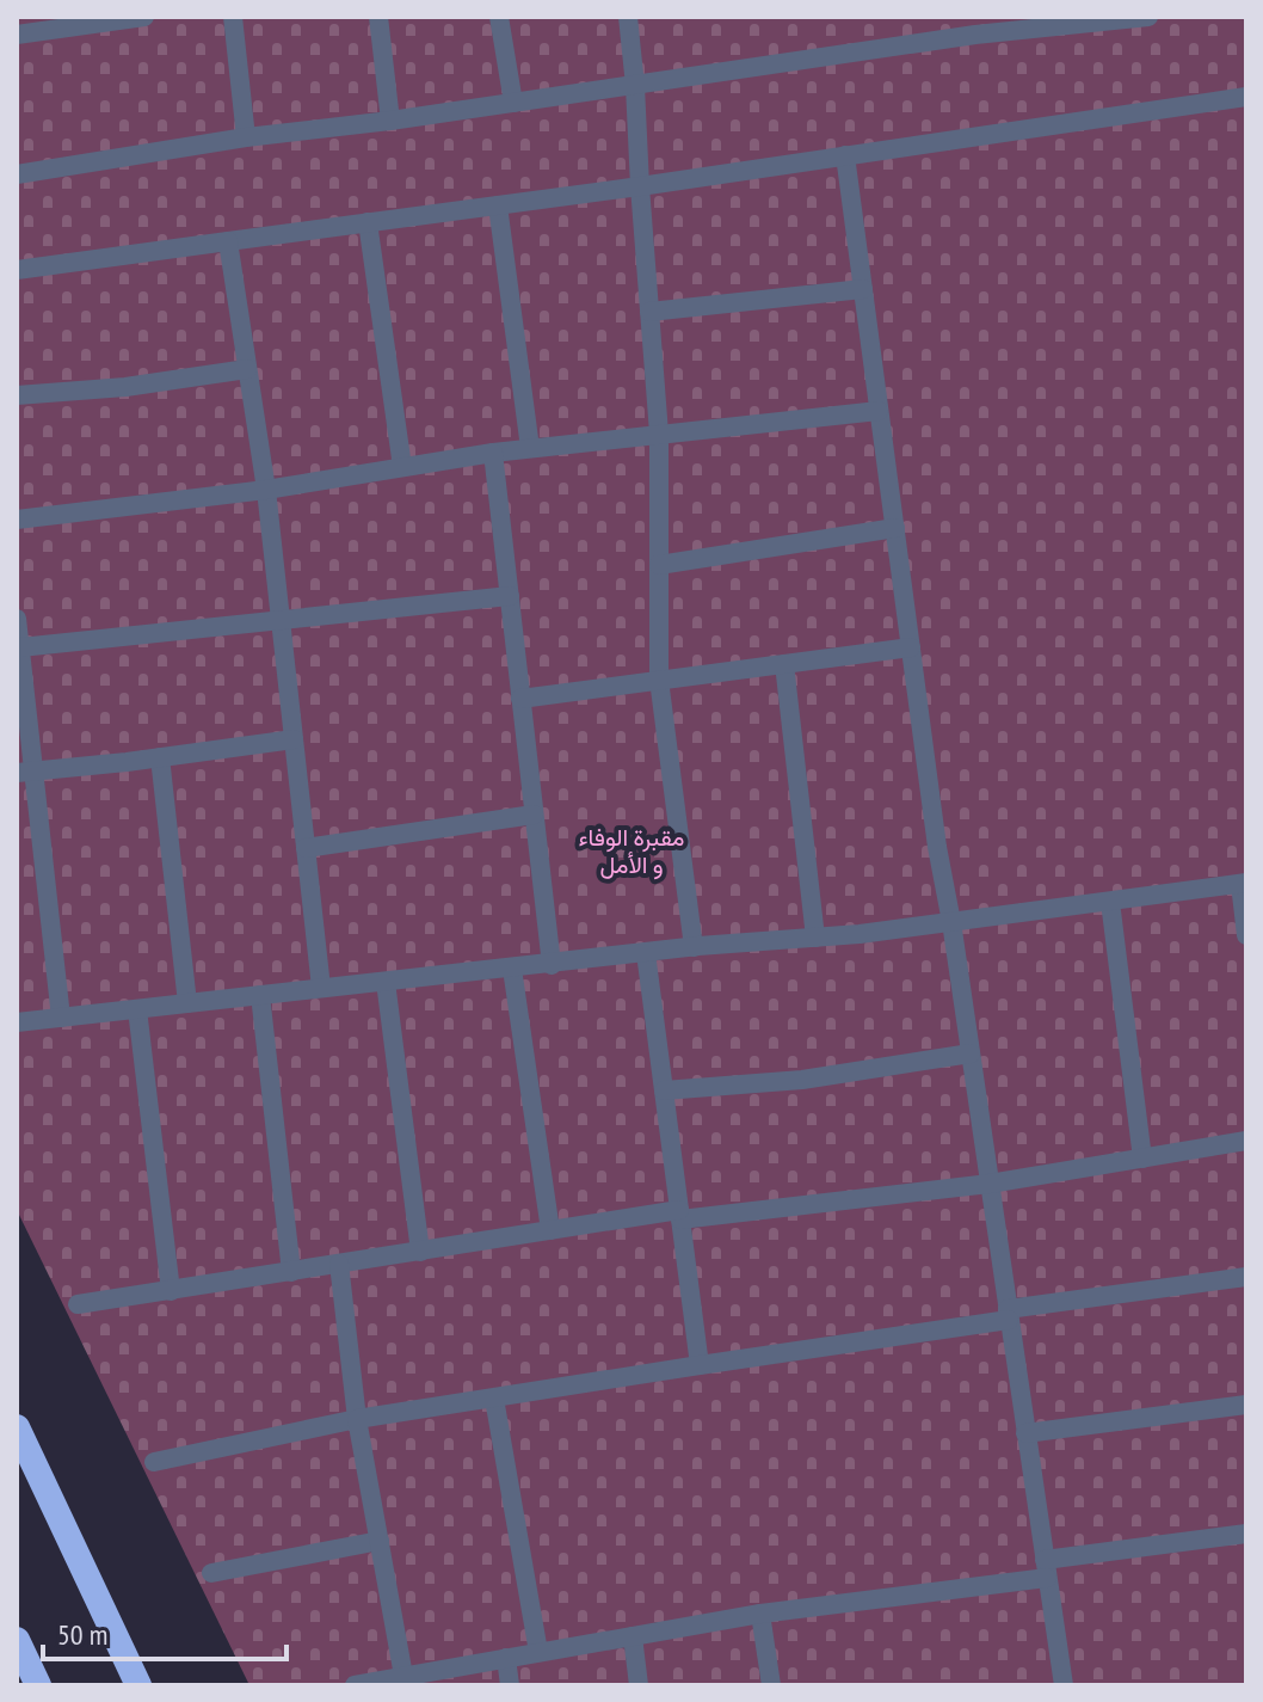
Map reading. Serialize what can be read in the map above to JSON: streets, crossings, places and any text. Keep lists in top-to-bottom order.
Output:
{
  "parks": ["مقبرة الوفاء و الأمل"],
  "scale_bar": "50 m"
}
